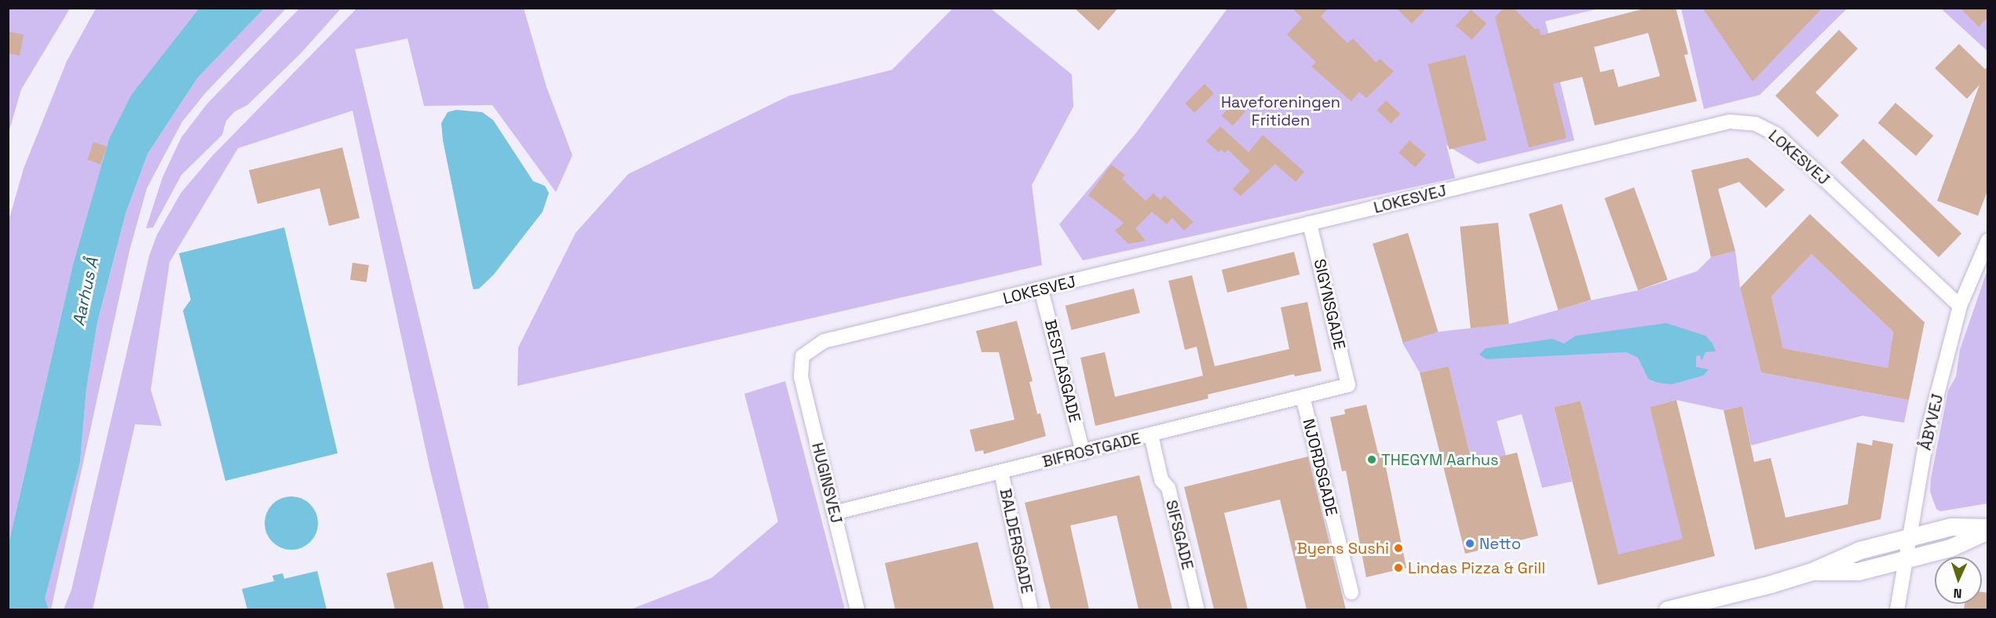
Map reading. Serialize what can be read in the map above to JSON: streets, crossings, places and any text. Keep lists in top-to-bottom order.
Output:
{
  "streets": {
    "street": [
      "LOKESVEJ",
      "SIGYNSGADE",
      "BESTLASGADE",
      "ÅBYVEJ",
      "BIFROSTGADE",
      "NJORDSGADE",
      "HUGINSVEJ",
      "SIFSGADE",
      "BALDERSGADE"
    ]
  },
  "crossings": [
    ["LOKESVEJ", "SIGYNSGADE"],
    ["LOKESVEJ", "BESTLASGADE"],
    ["LOKESVEJ", "ÅBYVEJ"],
    ["LOKESVEJ", "HUGINSVEJ"],
    ["SIGYNSGADE", "BIFROSTGADE"],
    ["BESTLASGADE", "BIFROSTGADE"],
    ["BIFROSTGADE", "NJORDSGADE"],
    ["BIFROSTGADE", "HUGINSVEJ"],
    ["BIFROSTGADE", "SIFSGADE"],
    ["BIFROSTGADE", "BALDERSGADE"]
  ],
  "water": ["Aarhus Å"],
  "parks": ["Haveforeningen Fritiden"],
  "places": [
    "THEGYM Aarhus",
    "Netto",
    "Byens Sushi",
    "Lindas Pizza & Grill"
  ],
  "north": "bottom"
}
